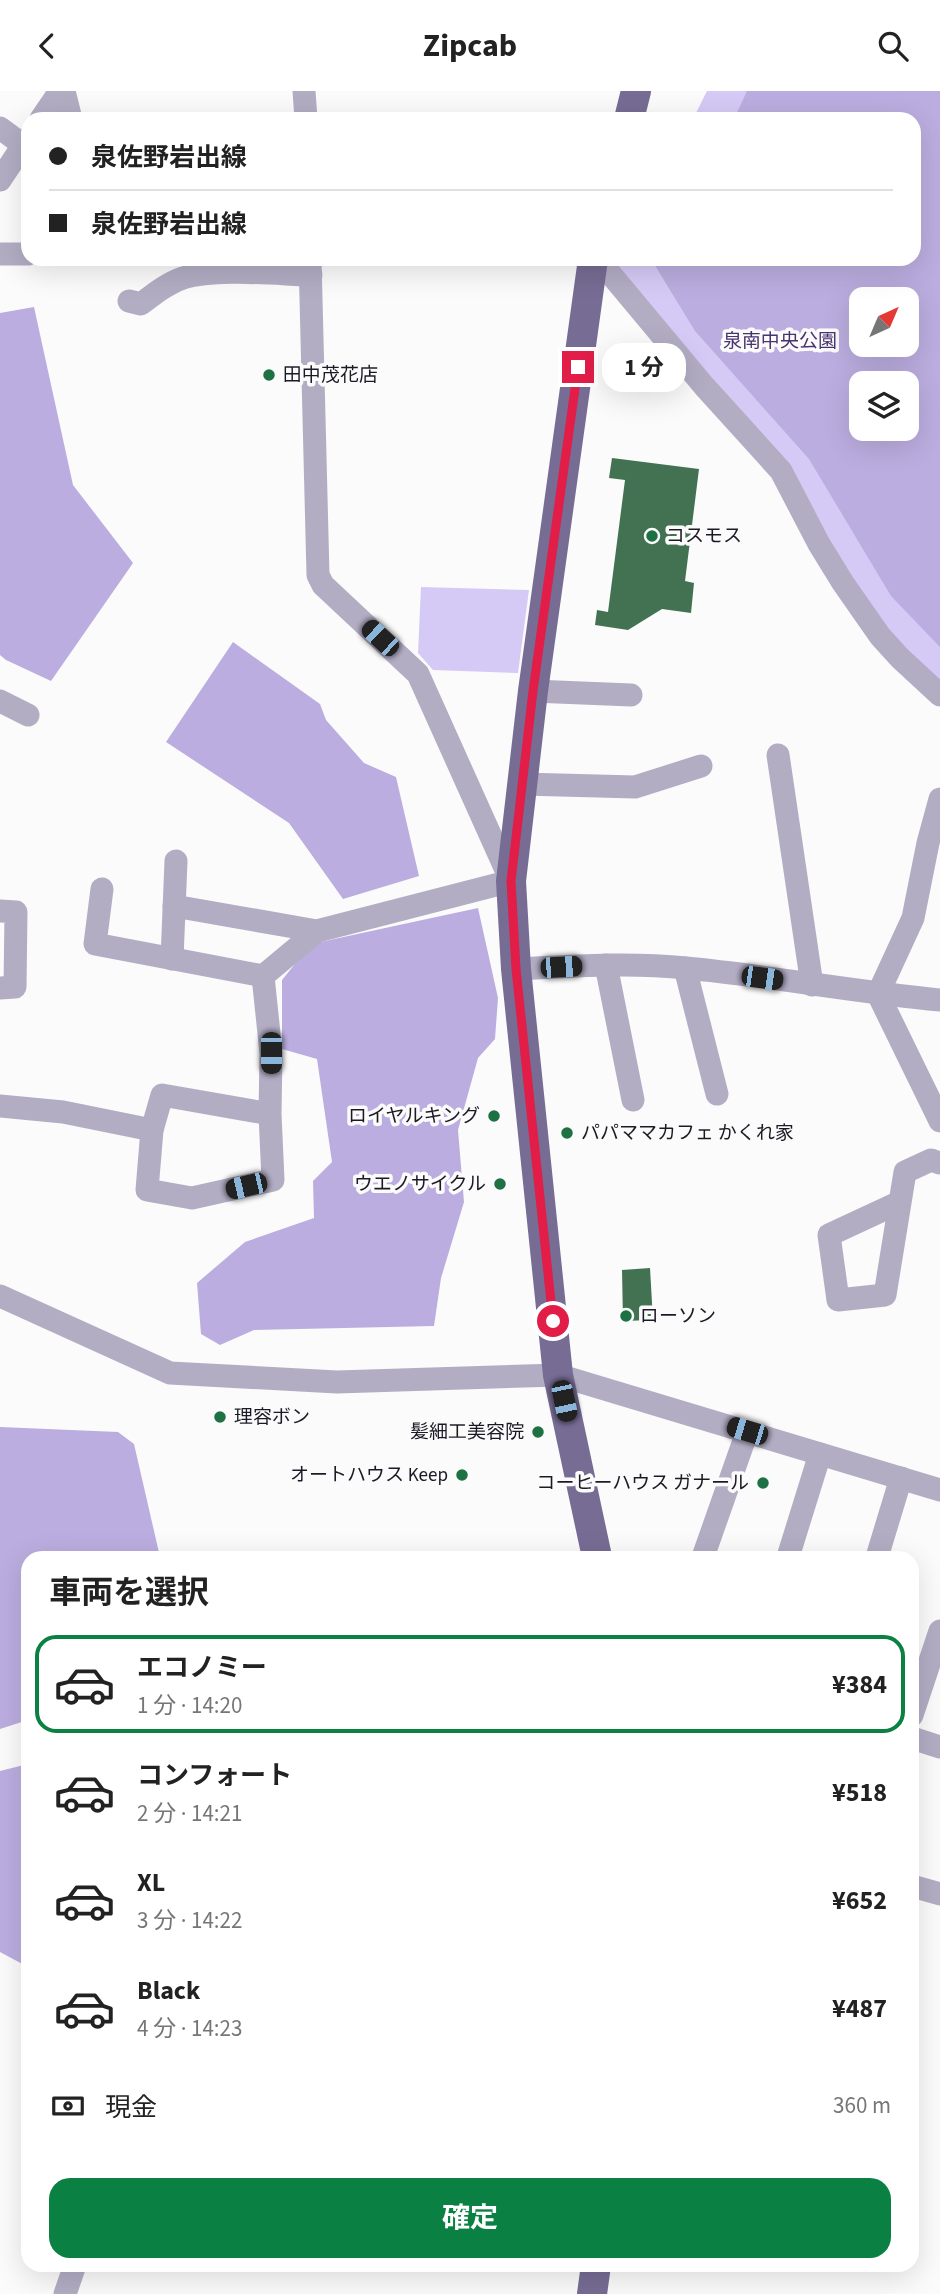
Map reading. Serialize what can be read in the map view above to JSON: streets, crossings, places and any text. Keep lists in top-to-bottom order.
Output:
{
  "parks": ["泉南中央公園"],
  "places": [
    "田中茂花店",
    "コスモス",
    "ロイヤルキング",
    "パパママカフェ かくれ家",
    "ウエノサイクル",
    "ローソン",
    "理容ボン",
    "髪細工美容院",
    "オートハウス Keep",
    "コーヒーハウス ガナール"
  ],
  "north": "top right",
  "page": {
    "header": "Zipcab",
    "banner": ["泉佐野岩出線", "泉佐野岩出線"],
    "bubble": "1 分",
    "heading": "車両を選択",
    "list": [
      {
        "name": "エコノミー",
        "note": "1 分 · 14:20",
        "value": "¥384"
      },
      {
        "name": "コンフォート",
        "note": "2 分 · 14:21",
        "value": "¥518"
      },
      {
        "name": "XL",
        "note": "3 分 · 14:22",
        "value": "¥652"
      },
      {
        "name": "Black",
        "note": "4 分 · 14:23",
        "value": "¥487"
      }
    ],
    "pay": ["現金", "360 m"],
    "buttons": "確定"
  }
}
